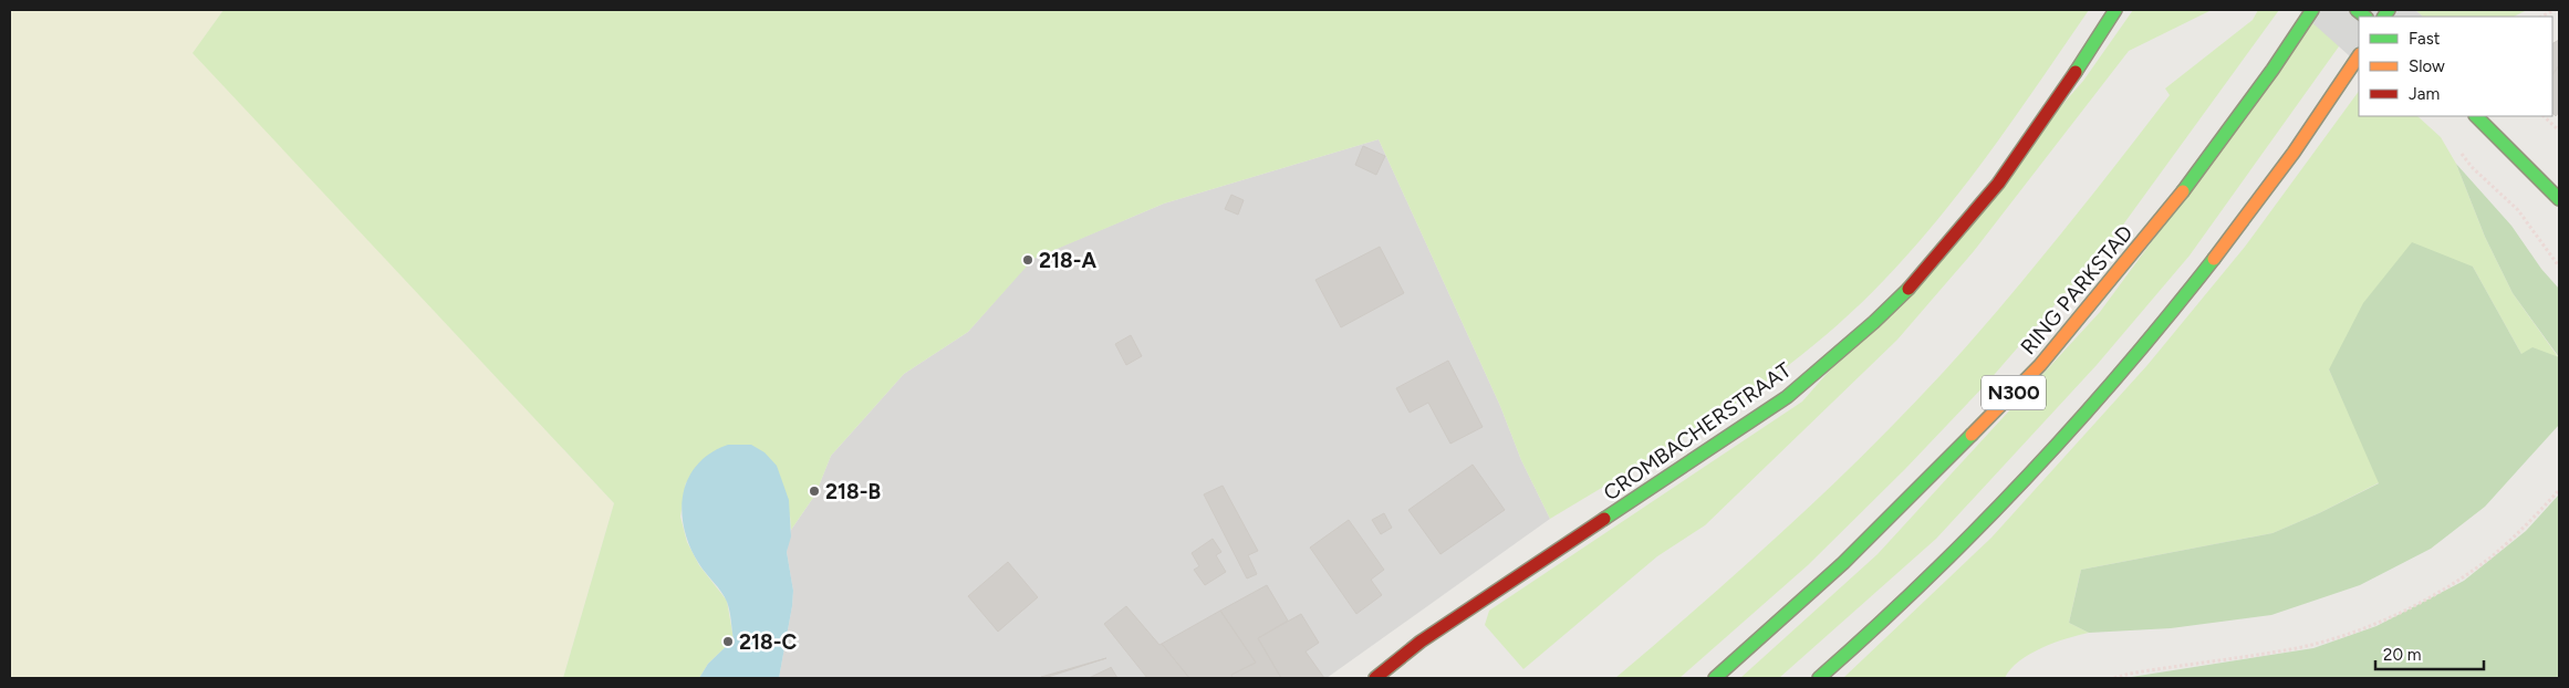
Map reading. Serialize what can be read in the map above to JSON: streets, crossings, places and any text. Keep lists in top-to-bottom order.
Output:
{
  "streets": {
    "main road": ["RING PARKSTAD", "N300", "CROMBACHERSTRAAT"]
  },
  "places": ["218-A", "218-B", "218-C"],
  "legend": ["Fast", "Slow", "Jam"],
  "scale_bar": "20 m"
}
